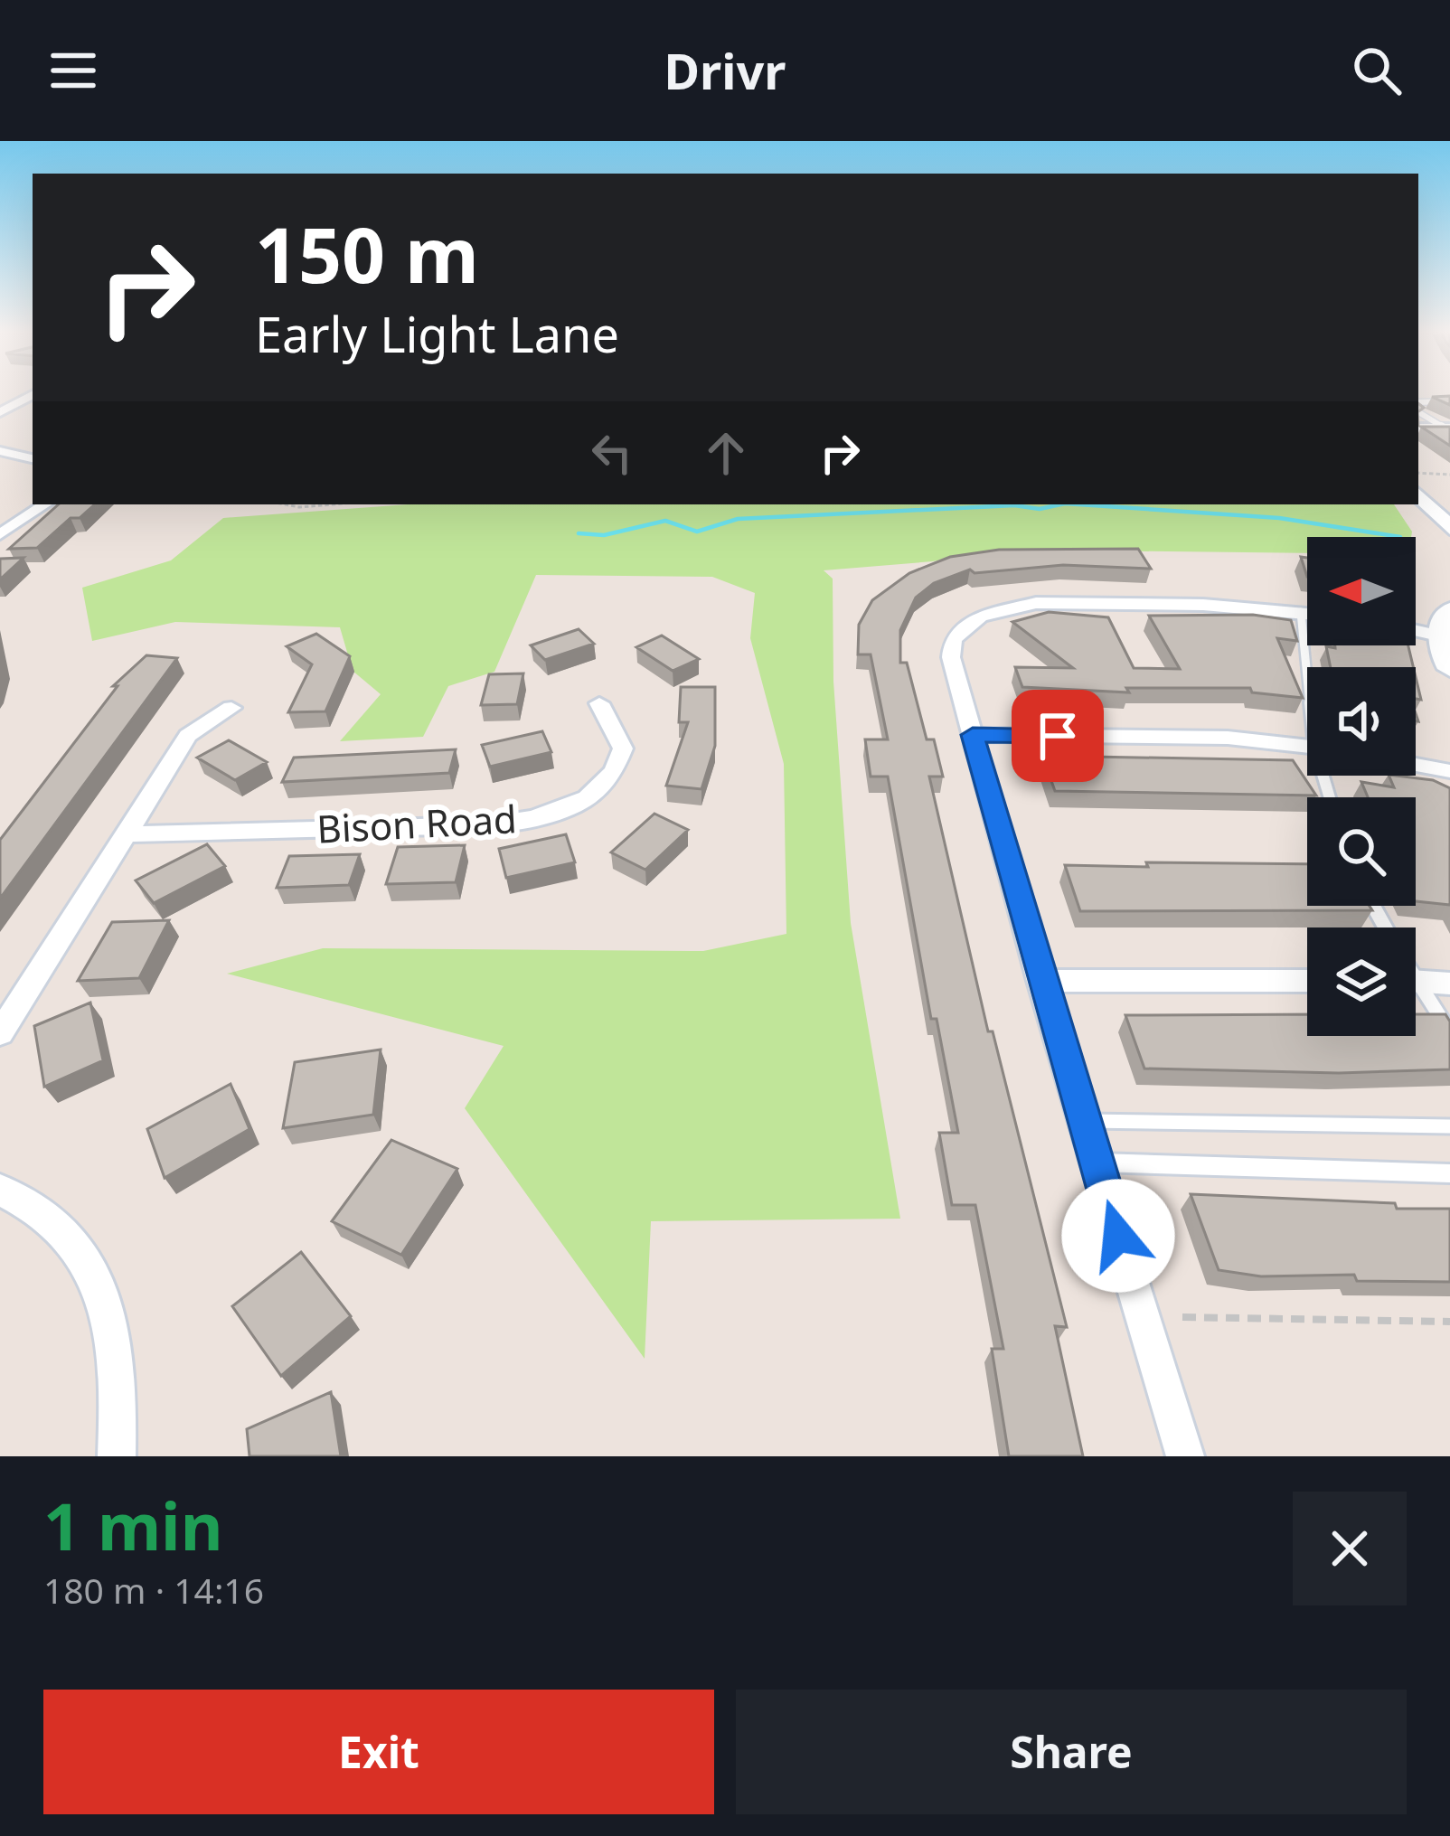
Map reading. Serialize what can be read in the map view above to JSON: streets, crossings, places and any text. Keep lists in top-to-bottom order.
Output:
{
  "streets": {
    "street": ["Bison Road"]
  },
  "north": "left",
  "page": {
    "header": "Drivr",
    "turn": ["150 m", "Early Light Lane"],
    "heading": ["1 min", "180 m · 14:16"],
    "buttons": ["Exit", "Share"]
  }
}
